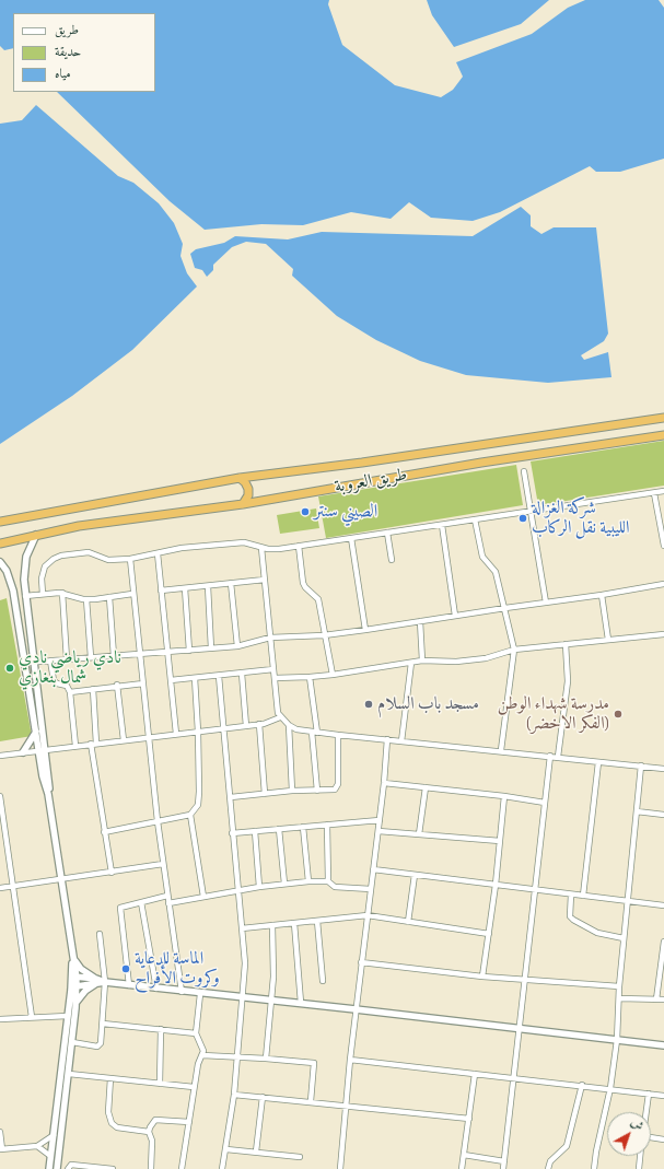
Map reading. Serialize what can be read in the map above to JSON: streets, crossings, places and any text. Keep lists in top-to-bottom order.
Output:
{
  "streets": {
    "highway": ["طريق العروبة"]
  },
  "places": [
    "الصيني سنتر",
    "شركة الغزالة الليبية نقل الركاب",
    "نادي رياضي نادي شمال بنغازي",
    "مسجد باب السلام",
    "مدرسة شهداء الوطن (الفكر الاخضر)",
    "الماسة للدعاية وكروت الأفراح"
  ],
  "legend": ["طريق", "حديقة", "مياه"],
  "north": "top right"
}
